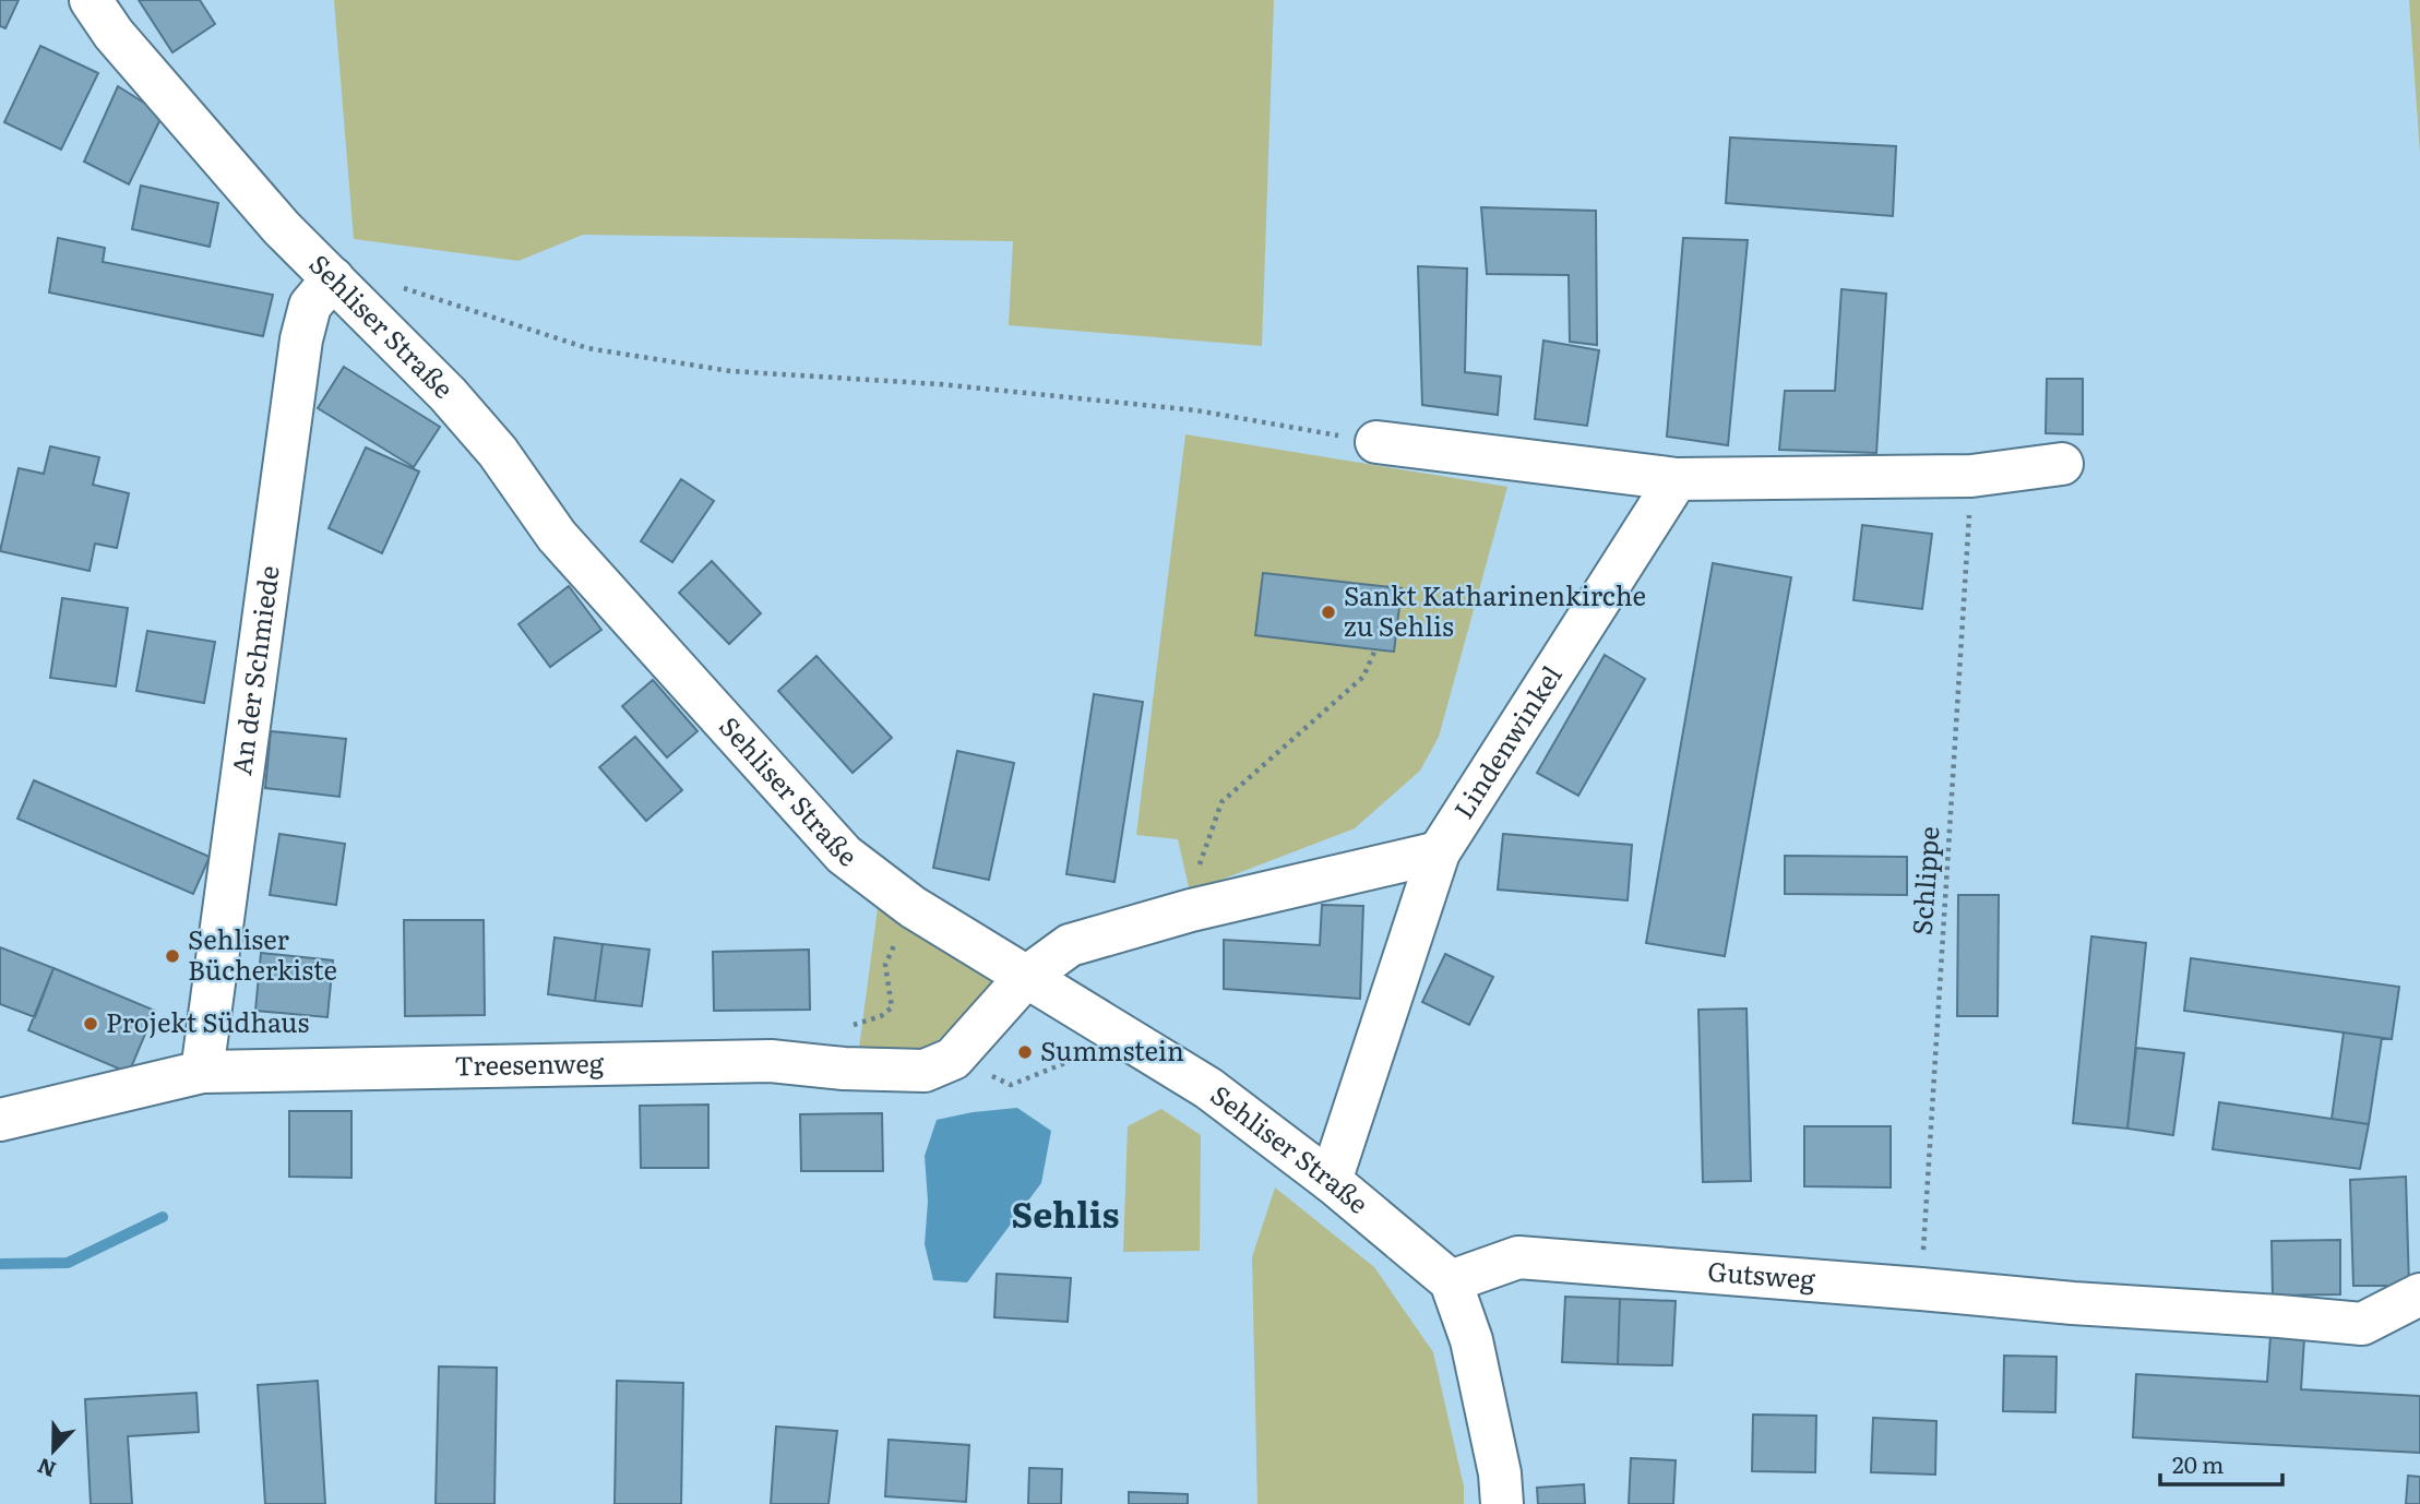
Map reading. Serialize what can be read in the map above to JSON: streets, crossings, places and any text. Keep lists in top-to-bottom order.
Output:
{
  "streets": {
    "street": [
      "Sehliser Straße",
      "An der Schmiede",
      "Lindenwinkel",
      "Treesenweg",
      "Gutsweg"
    ],
    "path": ["Schlippe"]
  },
  "crossings": [
    ["Sehliser Straße", "An der Schmiede"],
    ["Sehliser Straße", "Lindenwinkel"],
    ["Sehliser Straße", "Gutsweg"],
    ["An der Schmiede", "Treesenweg"],
    ["Schlippe", "Gutsweg"]
  ],
  "districts": ["Sehlis"],
  "places": [
    "Sankt Katharinenkirche zu Sehlis",
    "Sehliser Bücherkiste",
    "Projekt Südhaus",
    "Summstein"
  ],
  "scale_bar": "20 m",
  "north": "bottom"
}
